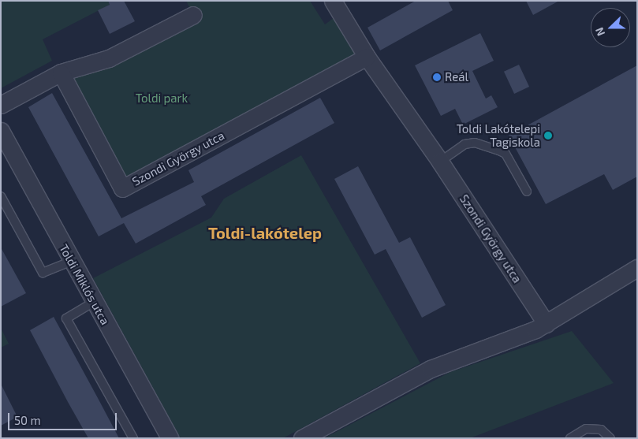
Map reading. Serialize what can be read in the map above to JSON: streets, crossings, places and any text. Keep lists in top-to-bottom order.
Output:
{
  "streets": {
    "street": ["Szondi György utca", "Toldi Miklós utca"]
  },
  "districts": ["Toldi-lakótelep"],
  "parks": ["Toldi park"],
  "places": ["Reál", "Toldi Lakótelepi Tagiskola"],
  "scale_bar": "50 m",
  "north": "left"
}
